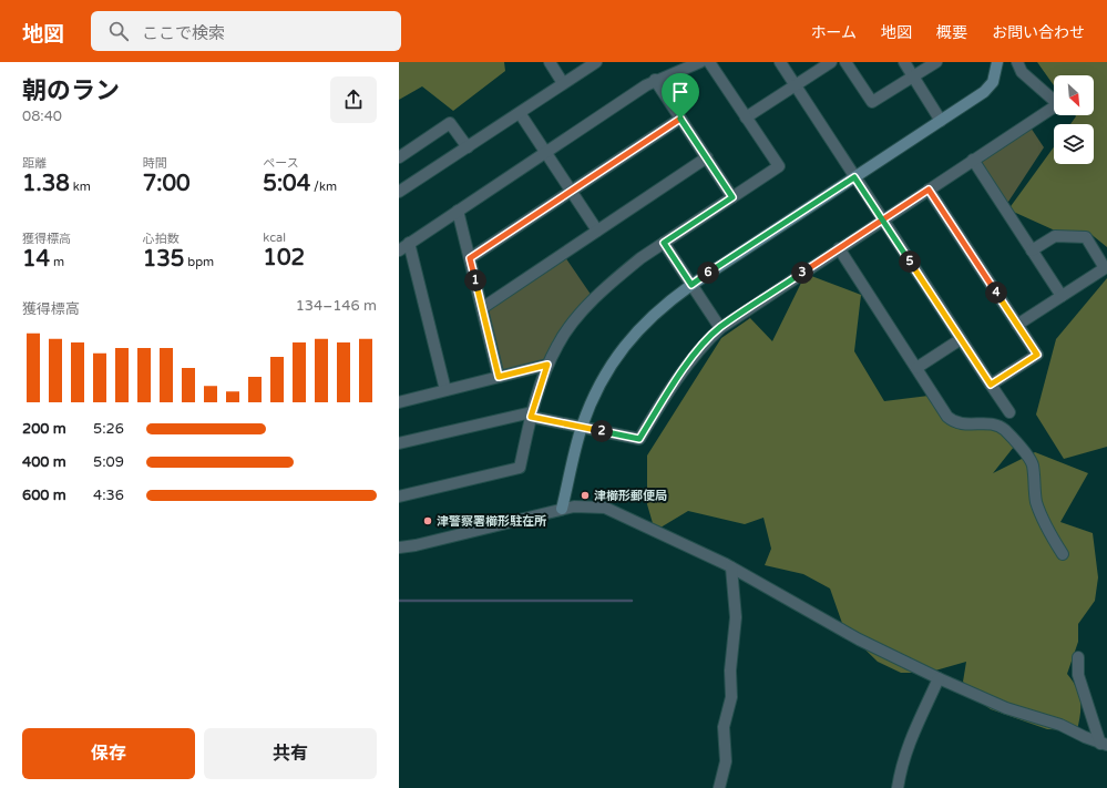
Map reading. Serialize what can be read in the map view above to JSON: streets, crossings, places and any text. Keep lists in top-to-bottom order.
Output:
{
  "places": ["津櫛形郵便局", "津警察署櫛形駐在所"],
  "north": "bottom right",
  "page": {
    "header": "地図",
    "search": "ここで検索",
    "nav": [
      "ホーム",
      "地図",
      "概要",
      "お問い合わせ"
    ],
    "heading": ["朝のラン", "08:40"],
    "stats": [
      ["距離", "1.38 km"],
      ["時間", "7:00"],
      ["ペース", "5:04 /km"],
      ["獲得標高", "14 m"],
      ["心拍数", "135 bpm"],
      ["kcal", "102"]
    ],
    "pins": [
      "5",
      "3",
      "6",
      "1",
      "4",
      "2"
    ],
    "chart": ["獲得標高", "134–146 m"],
    "list": [
      {
        "name": "200 m",
        "note": "5:26"
      },
      {
        "name": "400 m",
        "note": "5:09"
      },
      {
        "name": "600 m",
        "note": "4:36"
      }
    ],
    "buttons": ["保存", "共有"]
  }
}
